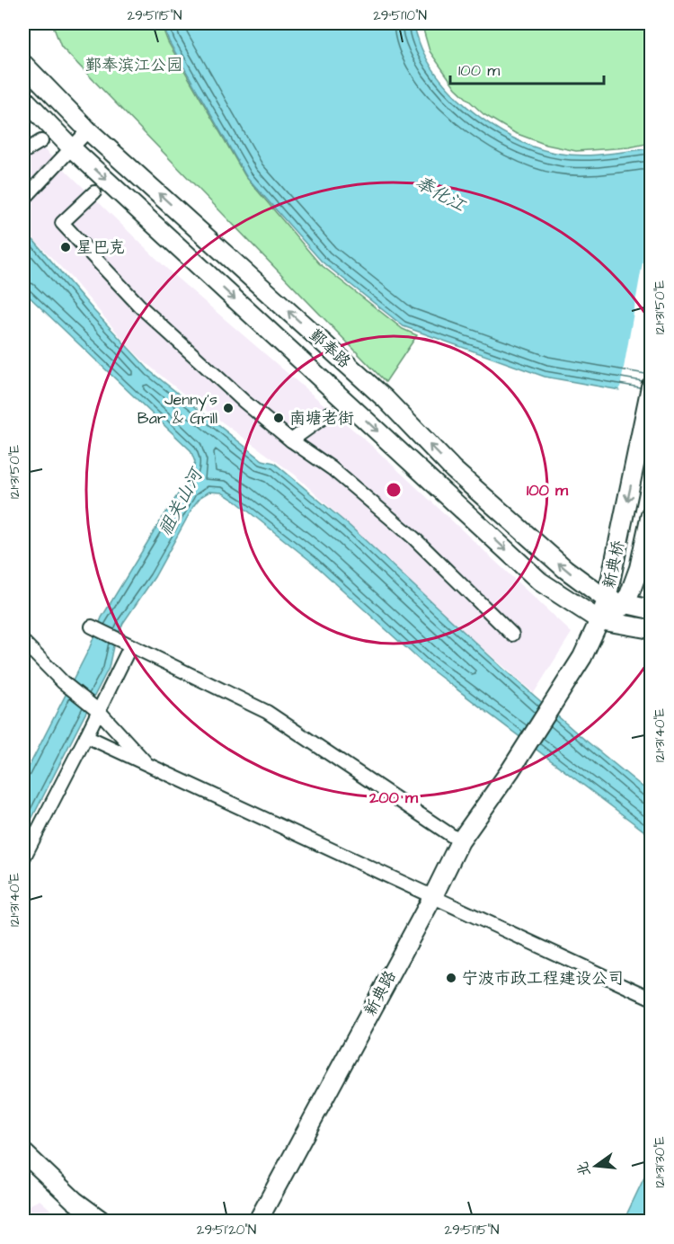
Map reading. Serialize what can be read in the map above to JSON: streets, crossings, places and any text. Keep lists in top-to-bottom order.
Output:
{
  "streets": {
    "main road": ["鄞奉路", "新典桥", "新典路"]
  },
  "crossings": [
    ["鄞奉路", "新典桥"],
    ["鄞奉路", "新典路"],
    ["新典桥", "新典路"]
  ],
  "water": ["奉化江", "祖关山河"],
  "parks": ["鄞奉滨江公园"],
  "places": [
    "星巴克",
    "Jenny's Bar & Grill",
    "南塘老街",
    "宁波市政工程建设公司"
  ],
  "scale_bar": "100 m",
  "north": "left",
  "coordinates": [
    "29°51'15\"N",
    "29°51'10\"N",
    "121°31'50\"E",
    "121°31'40\"E",
    "121°31'30\"E",
    "29°51'20\"N"
  ],
  "rings": ["100 m", "200 m"]
}
